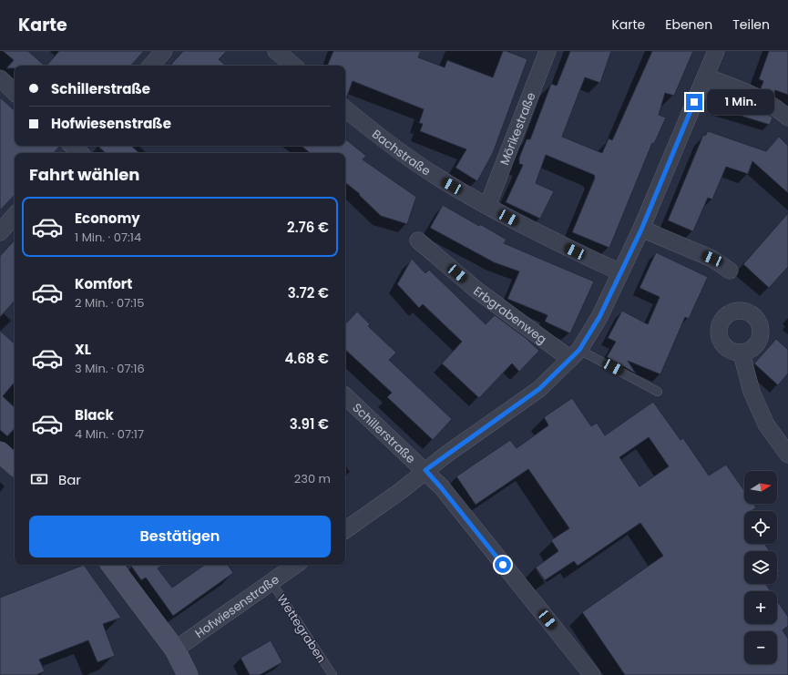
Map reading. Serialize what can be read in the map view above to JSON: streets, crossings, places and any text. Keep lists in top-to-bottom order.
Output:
{
  "streets": {
    "street": [
      "Mörikestraße",
      "Bachstraße",
      "Erbgrabenweg",
      "Schillerstraße",
      "Hofwiesenstraße"
    ],
    "lane": ["Wettegraben"]
  },
  "crossings": [
    ["Mörikestraße", "Bachstraße"],
    ["Hofwiesenstraße", "Wettegraben"]
  ],
  "north": "right",
  "page": {
    "header": "Karte",
    "nav": ["Karte", "Ebenen", "Teilen"],
    "banner": ["Schillerstraße", "Hofwiesenstraße"],
    "bubble": "1 Min.",
    "heading": "Fahrt wählen",
    "list": [
      {
        "name": "Economy",
        "note": "1 Min. · 07:14",
        "value": "2.76 €"
      },
      {
        "name": "Komfort",
        "note": "2 Min. · 07:15",
        "value": "3.72 €"
      },
      {
        "name": "XL",
        "note": "3 Min. · 07:16",
        "value": "4.68 €"
      },
      {
        "name": "Black",
        "note": "4 Min. · 07:17",
        "value": "3.91 €"
      }
    ],
    "pay": ["Bar", "230 m"],
    "map_buttons": ["+", "−"],
    "buttons": "Bestätigen"
  }
}
